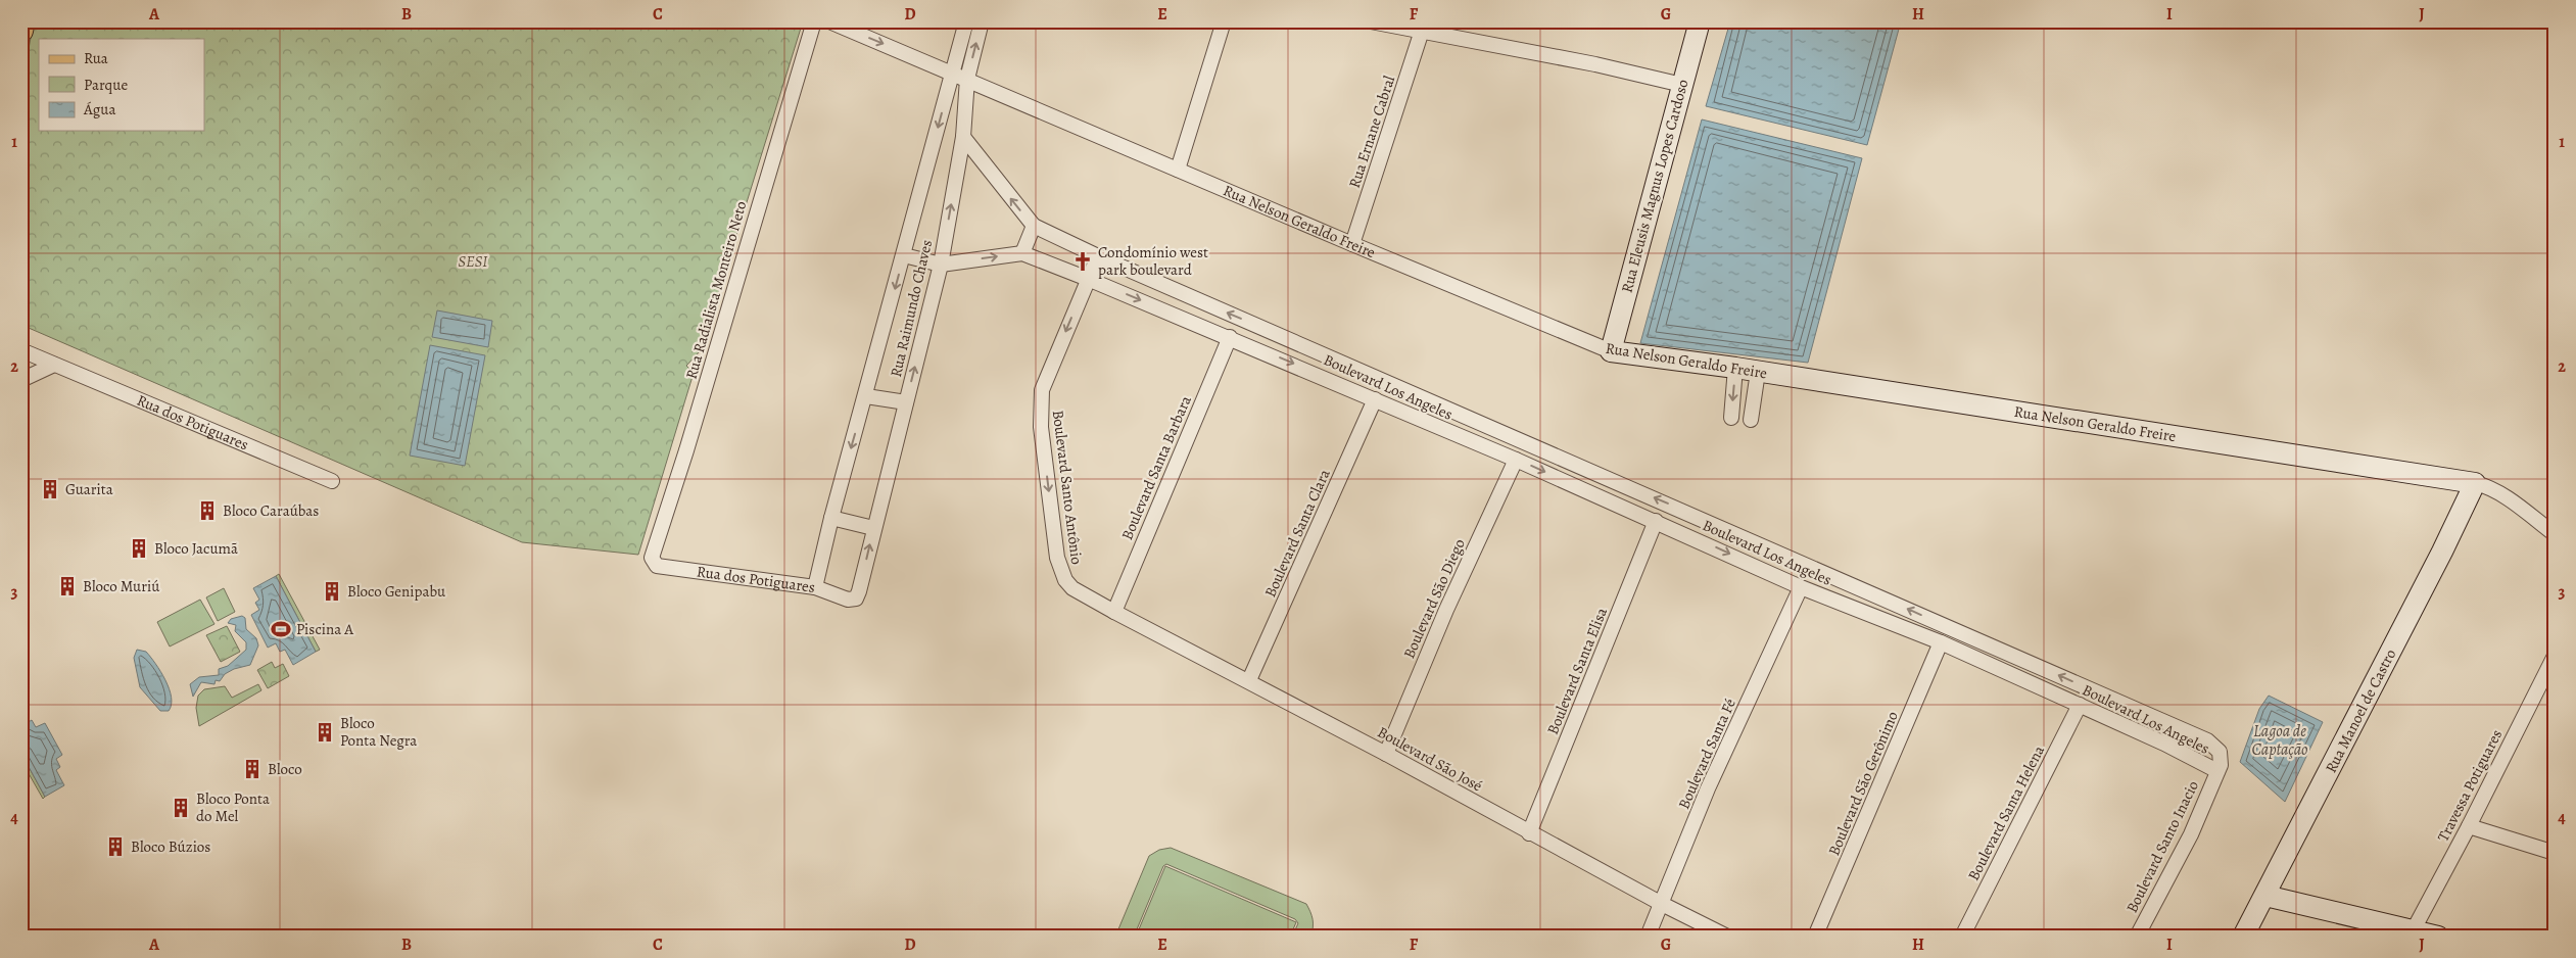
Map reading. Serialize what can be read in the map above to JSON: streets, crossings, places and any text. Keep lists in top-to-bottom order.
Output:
{
  "streets": {
    "main road": ["Rua Eleusis Magnus Lopes Cardoso", "Rua Nelson Geraldo Freire", "Rua Manoel de Castro"],
    "street": [
      "Rua Ernane Cabral",
      "Rua Radialista Monteiro Neto",
      "Rua Raimundo Chaves",
      "Boulevard Los Angeles",
      "Rua dos Potiguares",
      "Boulevard Santa Barbara",
      "Boulevard Santo Antônio",
      "Boulevard Santa Clara",
      "Boulevard São Diego",
      "Boulevard Santa Elisa",
      "Boulevard Santa Fé",
      "Boulevard São José",
      "Boulevard São Gerônimo",
      "Travessa Potiguares",
      "Boulevard Santa Helena",
      "Boulevard Santo Inacio"
    ]
  },
  "crossings": [
    ["Rua Ernane Cabral", "Rua Nelson Geraldo Freire"],
    ["Rua Eleusis Magnus Lopes Cardoso", "Rua Nelson Geraldo Freire"],
    ["Rua Nelson Geraldo Freire", "Rua Raimundo Chaves"],
    ["Rua Nelson Geraldo Freire", "Rua Manoel de Castro"],
    ["Rua Radialista Monteiro Neto", "Rua dos Potiguares"],
    ["Rua Raimundo Chaves", "Boulevard Los Angeles"],
    ["Rua Raimundo Chaves", "Rua dos Potiguares"],
    ["Boulevard Los Angeles", "Boulevard Santa Barbara"],
    ["Boulevard Los Angeles", "Boulevard Santo Antônio"],
    ["Boulevard Los Angeles", "Boulevard Santa Clara"],
    ["Boulevard Los Angeles", "Boulevard São Diego"],
    ["Boulevard Los Angeles", "Boulevard Santa Elisa"],
    ["Boulevard Los Angeles", "Boulevard Santa Fé"],
    ["Boulevard Los Angeles", "Boulevard São Gerônimo"],
    ["Boulevard Los Angeles", "Boulevard Santa Helena"],
    ["Boulevard Los Angeles", "Boulevard Santo Inacio"],
    ["Boulevard Santa Barbara", "Boulevard Santo Antônio"],
    ["Boulevard Santa Barbara", "Boulevard São José"],
    ["Boulevard Santo Antônio", "Boulevard São José"],
    ["Boulevard Santa Clara", "Boulevard São José"],
    ["Boulevard São Diego", "Boulevard São José"],
    ["Boulevard Santa Elisa", "Boulevard São José"],
    ["Boulevard Santa Fé", "Boulevard São José"]
  ],
  "one_way": ["Boulevard Santo Antônio"],
  "water": ["Lagoa de Captação"],
  "parks": ["SESI"],
  "places": {
    "church": ["Condomínio west park boulevard"],
    "building": [
      "Guarita",
      "Bloco Caraúbas",
      "Bloco Jacumã",
      "Bloco Muriú",
      "Bloco Genipabu",
      "Bloco Ponta Negra",
      "Bloco",
      "Bloco Ponta do Mel",
      "Bloco Búzios"
    ],
    "sports": ["Piscina A"]
  },
  "legend": ["Rua", "Parque", "Água"],
  "grid": {
    "columns": [
      "A",
      "B",
      "C",
      "D",
      "E",
      "F",
      "G",
      "H",
      "I",
      "J"
    ],
    "rows": [
      "1",
      "2",
      "3",
      "4"
    ]
  }
}
